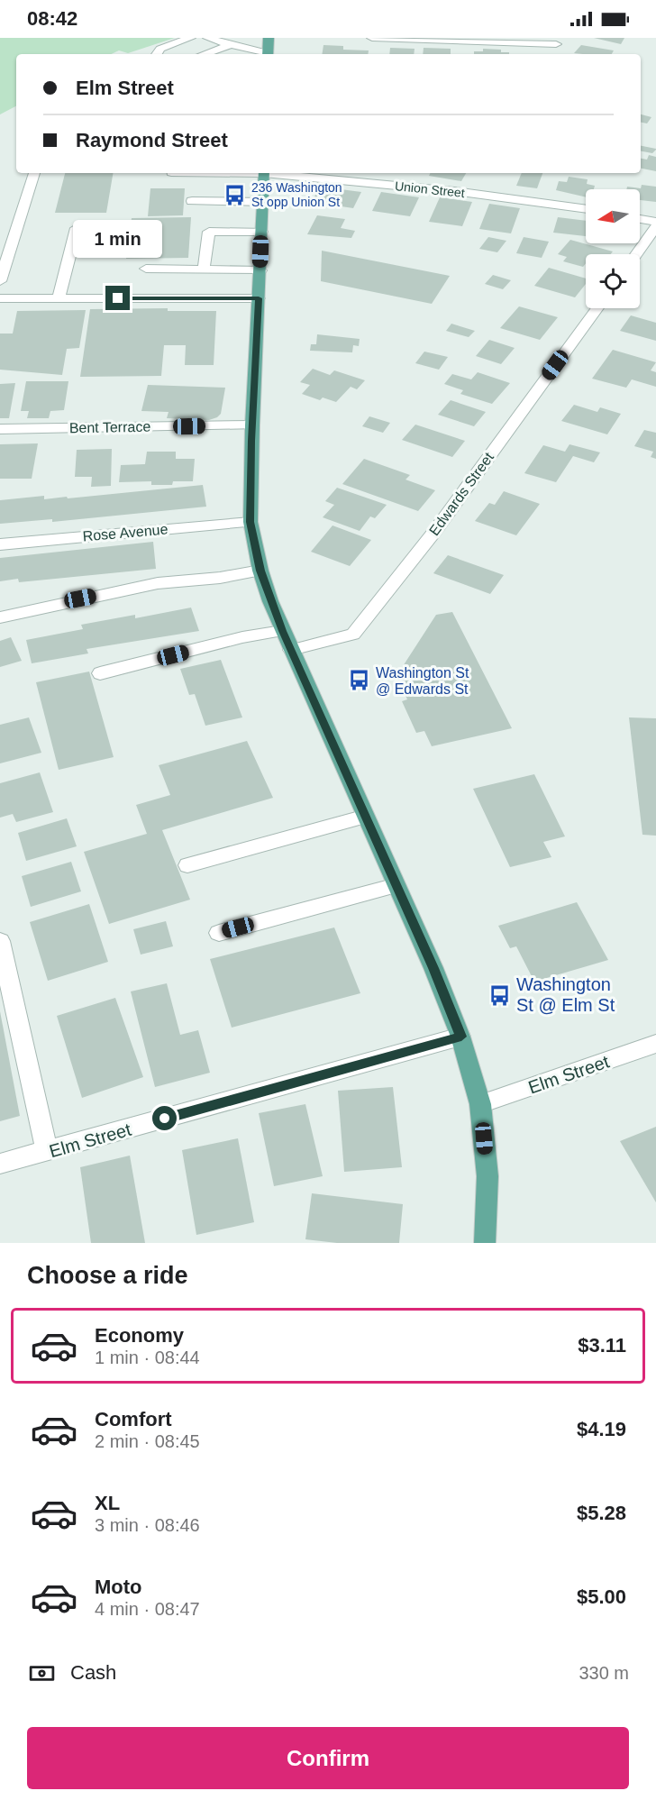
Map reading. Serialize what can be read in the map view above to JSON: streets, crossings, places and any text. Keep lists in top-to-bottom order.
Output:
{
  "streets": {
    "street": [
      "Union Street",
      "Bent Terrace",
      "Edwards Street",
      "Rose Avenue",
      "Elm Street"
    ]
  },
  "places": {
    "bus stop": ["236 Washington St opp Union St", "Washington St @ Edwards St", "Washington St @ Elm St"]
  },
  "north": "left",
  "page": {
    "status": "08:42",
    "banner": ["Elm Street", "Raymond Street"],
    "bubble": "1 min",
    "heading": "Choose a ride",
    "list": [
      {
        "name": "Economy",
        "note": "1 min · 08:44",
        "value": "$3.11"
      },
      {
        "name": "Comfort",
        "note": "2 min · 08:45",
        "value": "$4.19"
      },
      {
        "name": "XL",
        "note": "3 min · 08:46",
        "value": "$5.28"
      },
      {
        "name": "Moto",
        "note": "4 min · 08:47",
        "value": "$5.00"
      }
    ],
    "pay": ["Cash", "330 m"],
    "buttons": "Confirm"
  }
}
